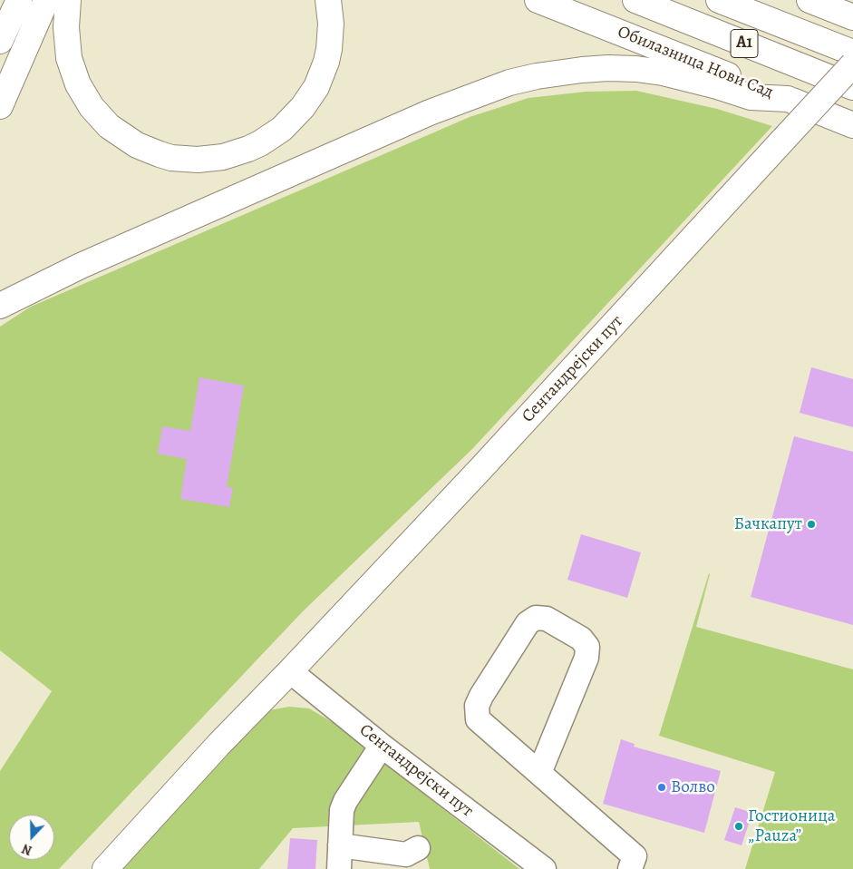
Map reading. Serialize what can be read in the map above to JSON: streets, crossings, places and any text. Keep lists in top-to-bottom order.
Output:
{
  "streets": {
    "main road": ["A1", "Обилазница Нови Сад", "Сентандрејски пут"]
  },
  "places": ["Бачкапут", "Волво", "Гостионица „Pauza”"],
  "north": "bottom"
}
